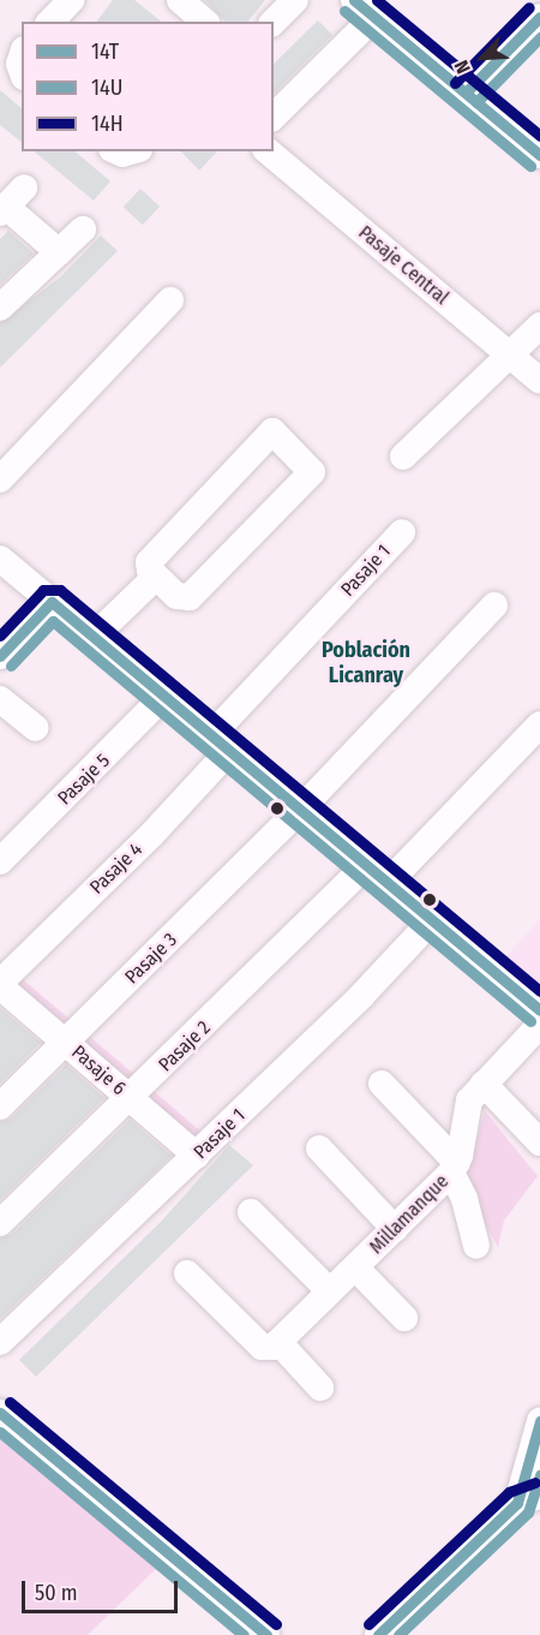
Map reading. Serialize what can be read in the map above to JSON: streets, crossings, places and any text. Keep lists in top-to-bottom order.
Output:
{
  "streets": {
    "street": [
      "Pasaje Central",
      "Pasaje 1",
      "Pasaje 5",
      "Pasaje 4",
      "Pasaje 3",
      "Pasaje 2",
      "Pasaje 6",
      "Millamanque"
    ]
  },
  "crossings": [
    ["Pasaje 1", "Pasaje 4"],
    ["Pasaje 1", "Pasaje 6"],
    ["Pasaje 4", "Pasaje 6"],
    ["Pasaje 3", "Pasaje 6"],
    ["Pasaje 2", "Pasaje 6"]
  ],
  "districts": ["Población Licanray"],
  "lines": ["transit line 14T", "transit line 14H", "transit line 14U"],
  "legend": ["14T", "14U", "14H"],
  "scale_bar": "50 m",
  "north": "bottom left"
}
